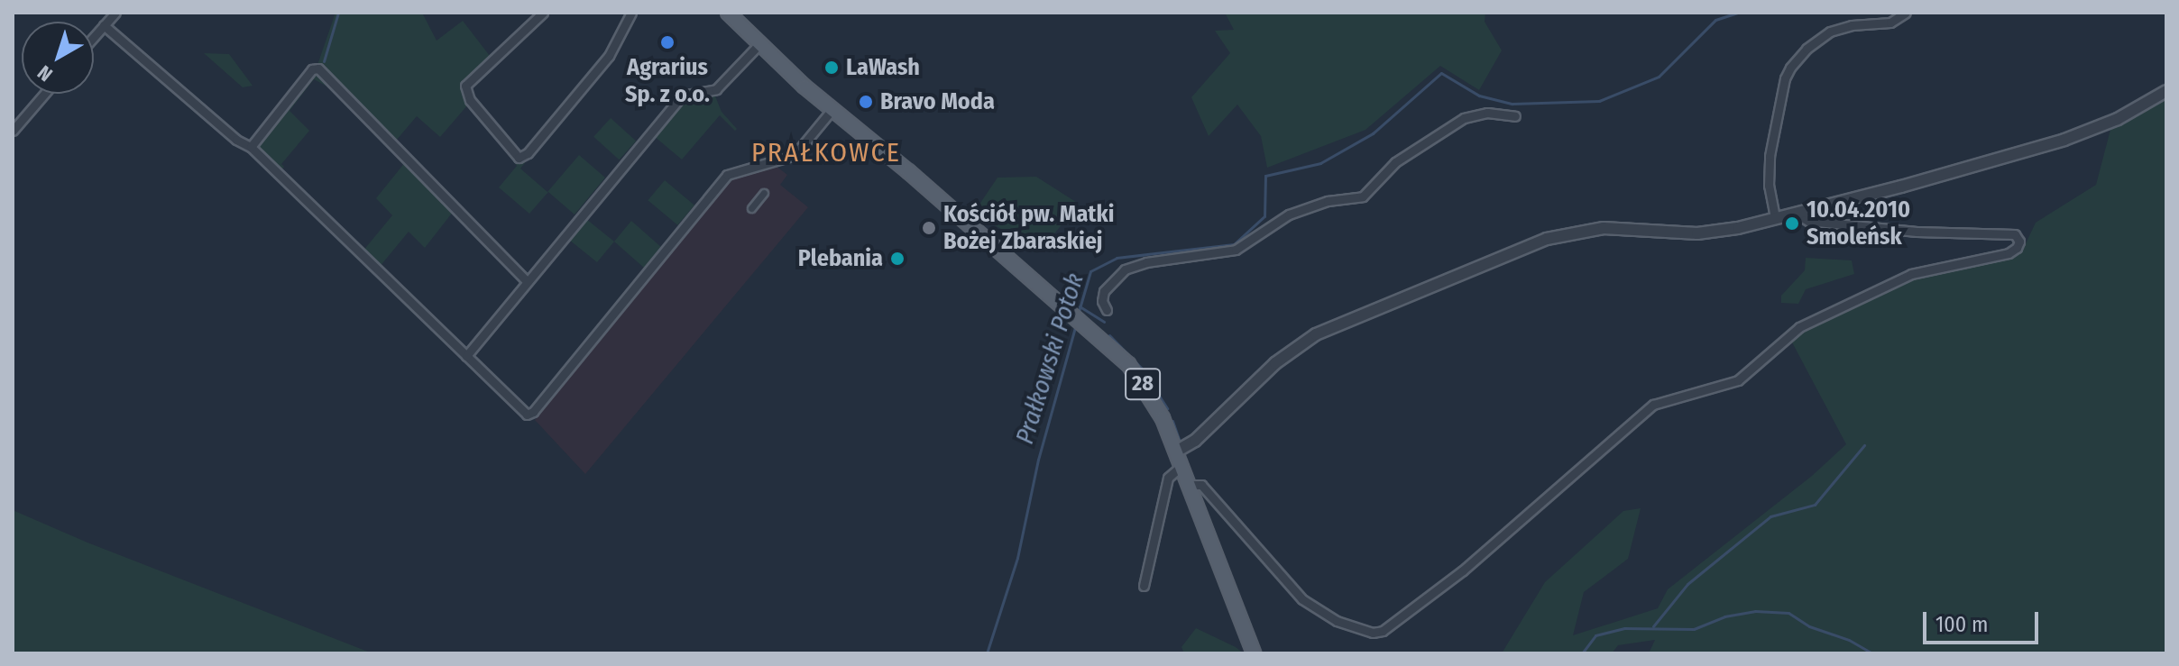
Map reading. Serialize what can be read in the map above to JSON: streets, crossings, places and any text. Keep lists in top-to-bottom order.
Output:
{
  "streets": {
    "main road": ["28"]
  },
  "districts": ["PRAŁKOWCE"],
  "water": ["Prałkowski Potok"],
  "places": [
    "Agrarius Sp. z o.o.",
    "LaWash",
    "Bravo Moda",
    "10.04.2010 Smoleńsk",
    "Kościół pw. Matki Bożej Zbaraskiej",
    "Plebania"
  ],
  "scale_bar": "100 m",
  "north": "bottom left"
}
